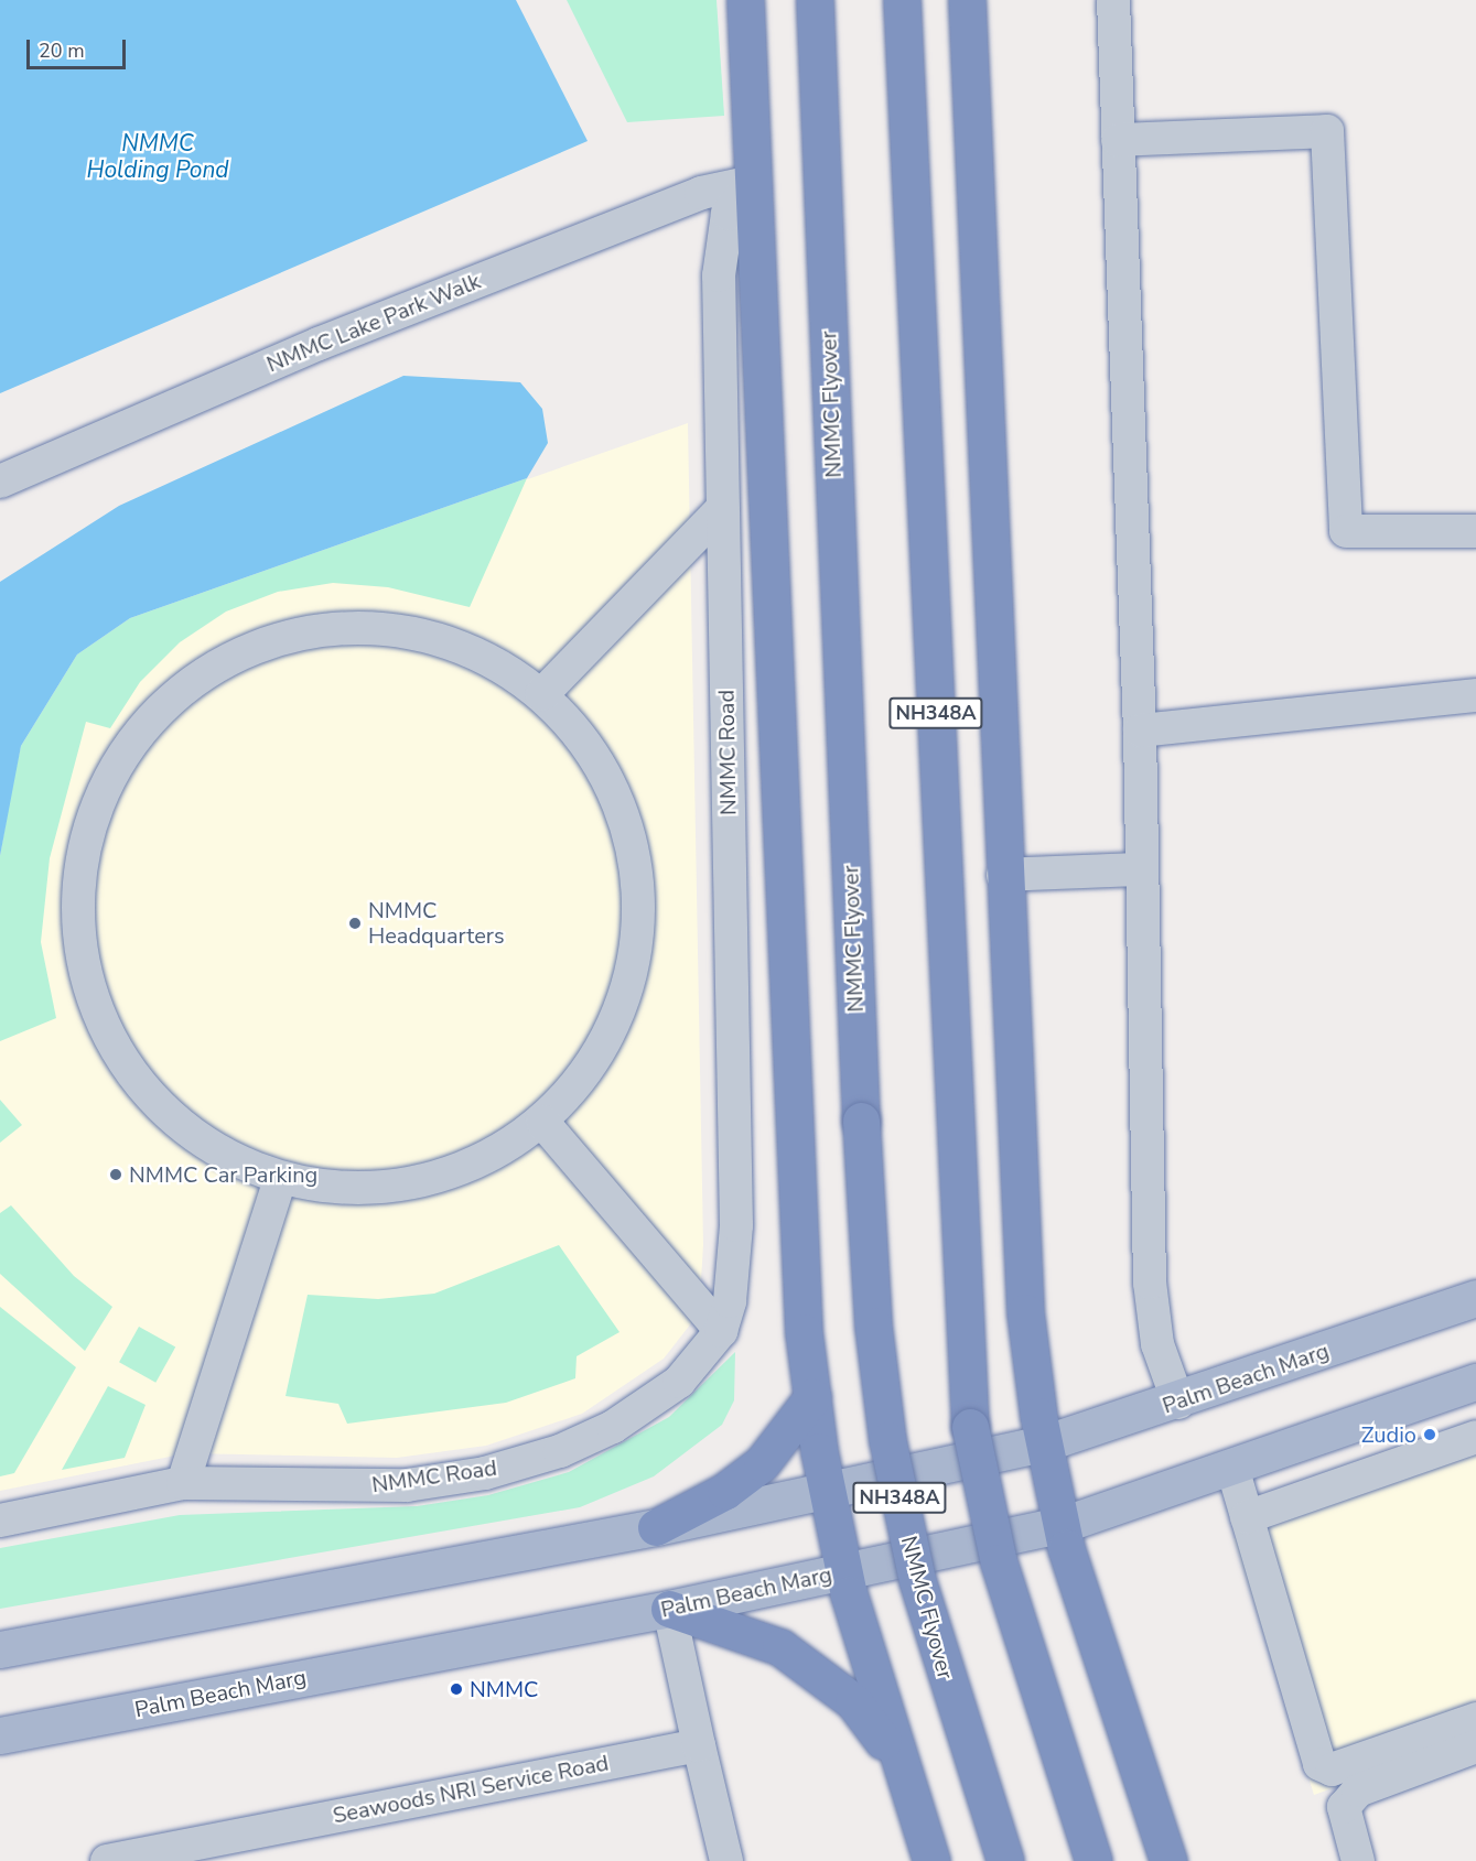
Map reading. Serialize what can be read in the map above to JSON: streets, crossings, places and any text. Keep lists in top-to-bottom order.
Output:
{
  "streets": {
    "highway": ["NMMC Flyover", "NH348A"],
    "main road": ["Palm Beach Marg"],
    "street": ["NMMC Lake Park Walk", "NMMC Road", "Seawoods NRI Service Road"]
  },
  "crossings": [
    ["NMMC Lake Park Walk", "NMMC Road"]
  ],
  "water": ["NMMC Holding Pond"],
  "places": [
    "NMMC Headquarters",
    "NMMC Car Parking",
    "Zudio",
    "NMMC"
  ],
  "scale_bar": "20 m"
}
